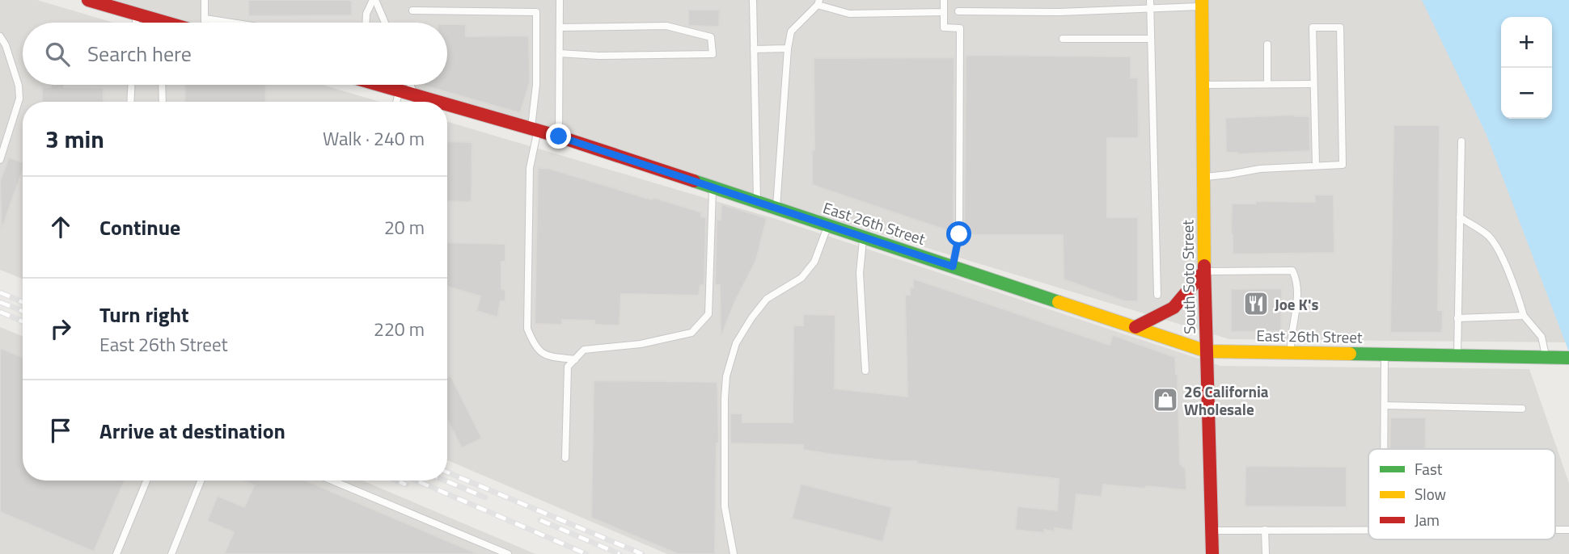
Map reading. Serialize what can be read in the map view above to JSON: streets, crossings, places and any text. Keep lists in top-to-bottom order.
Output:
{
  "streets": {
    "street": ["East 26th Street", "South Soto Street"]
  },
  "crossings": [
    ["East 26th Street", "South Soto Street"]
  ],
  "places": {
    "restaurant": ["Joe K's"],
    "shop": ["26 California Wholesale"]
  },
  "legend": ["Fast", "Slow", "Jam"],
  "page": {
    "map_buttons": ["+", "−"],
    "search": "Search here",
    "heading": ["3 min", "Walk · 240 m"],
    "list": [
      ["Continue", "20 m"],
      ["Turn right", "East 26th Street", "220 m"],
      "Arrive at destination"
    ]
  }
}
